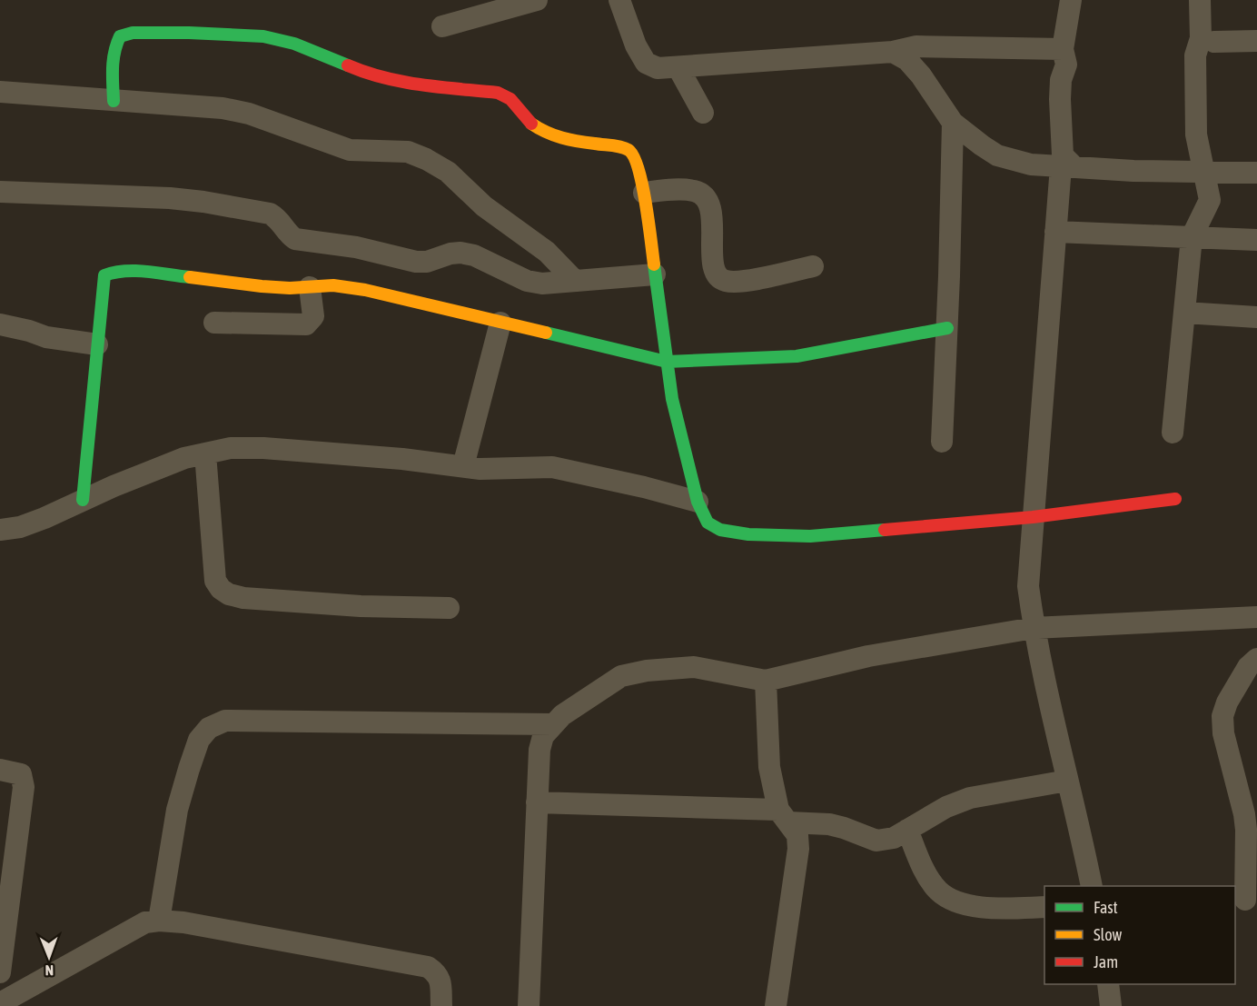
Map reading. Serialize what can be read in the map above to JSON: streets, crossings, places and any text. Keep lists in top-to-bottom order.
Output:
{
  "legend": ["Fast", "Slow", "Jam"],
  "north": "bottom"
}
